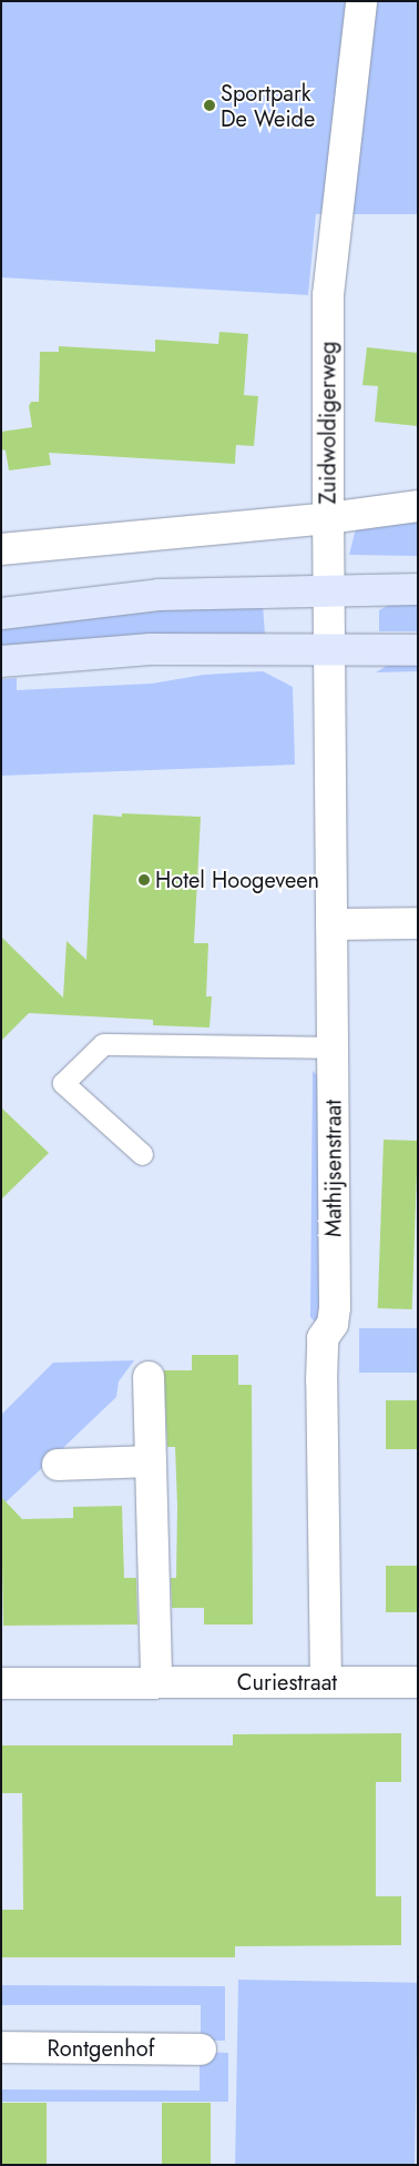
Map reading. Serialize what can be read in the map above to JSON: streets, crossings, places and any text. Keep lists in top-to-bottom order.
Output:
{
  "streets": {
    "street": [
      "Zuidwoldigerweg",
      "Mathijsenstraat",
      "Curiestraat",
      "Rontgenhof"
    ]
  },
  "crossings": [
    ["Zuidwoldigerweg", "Mathijsenstraat"],
    ["Mathijsenstraat", "Curiestraat"]
  ],
  "places": ["Sportpark De Weide", "Hotel Hoogeveen"]
}
